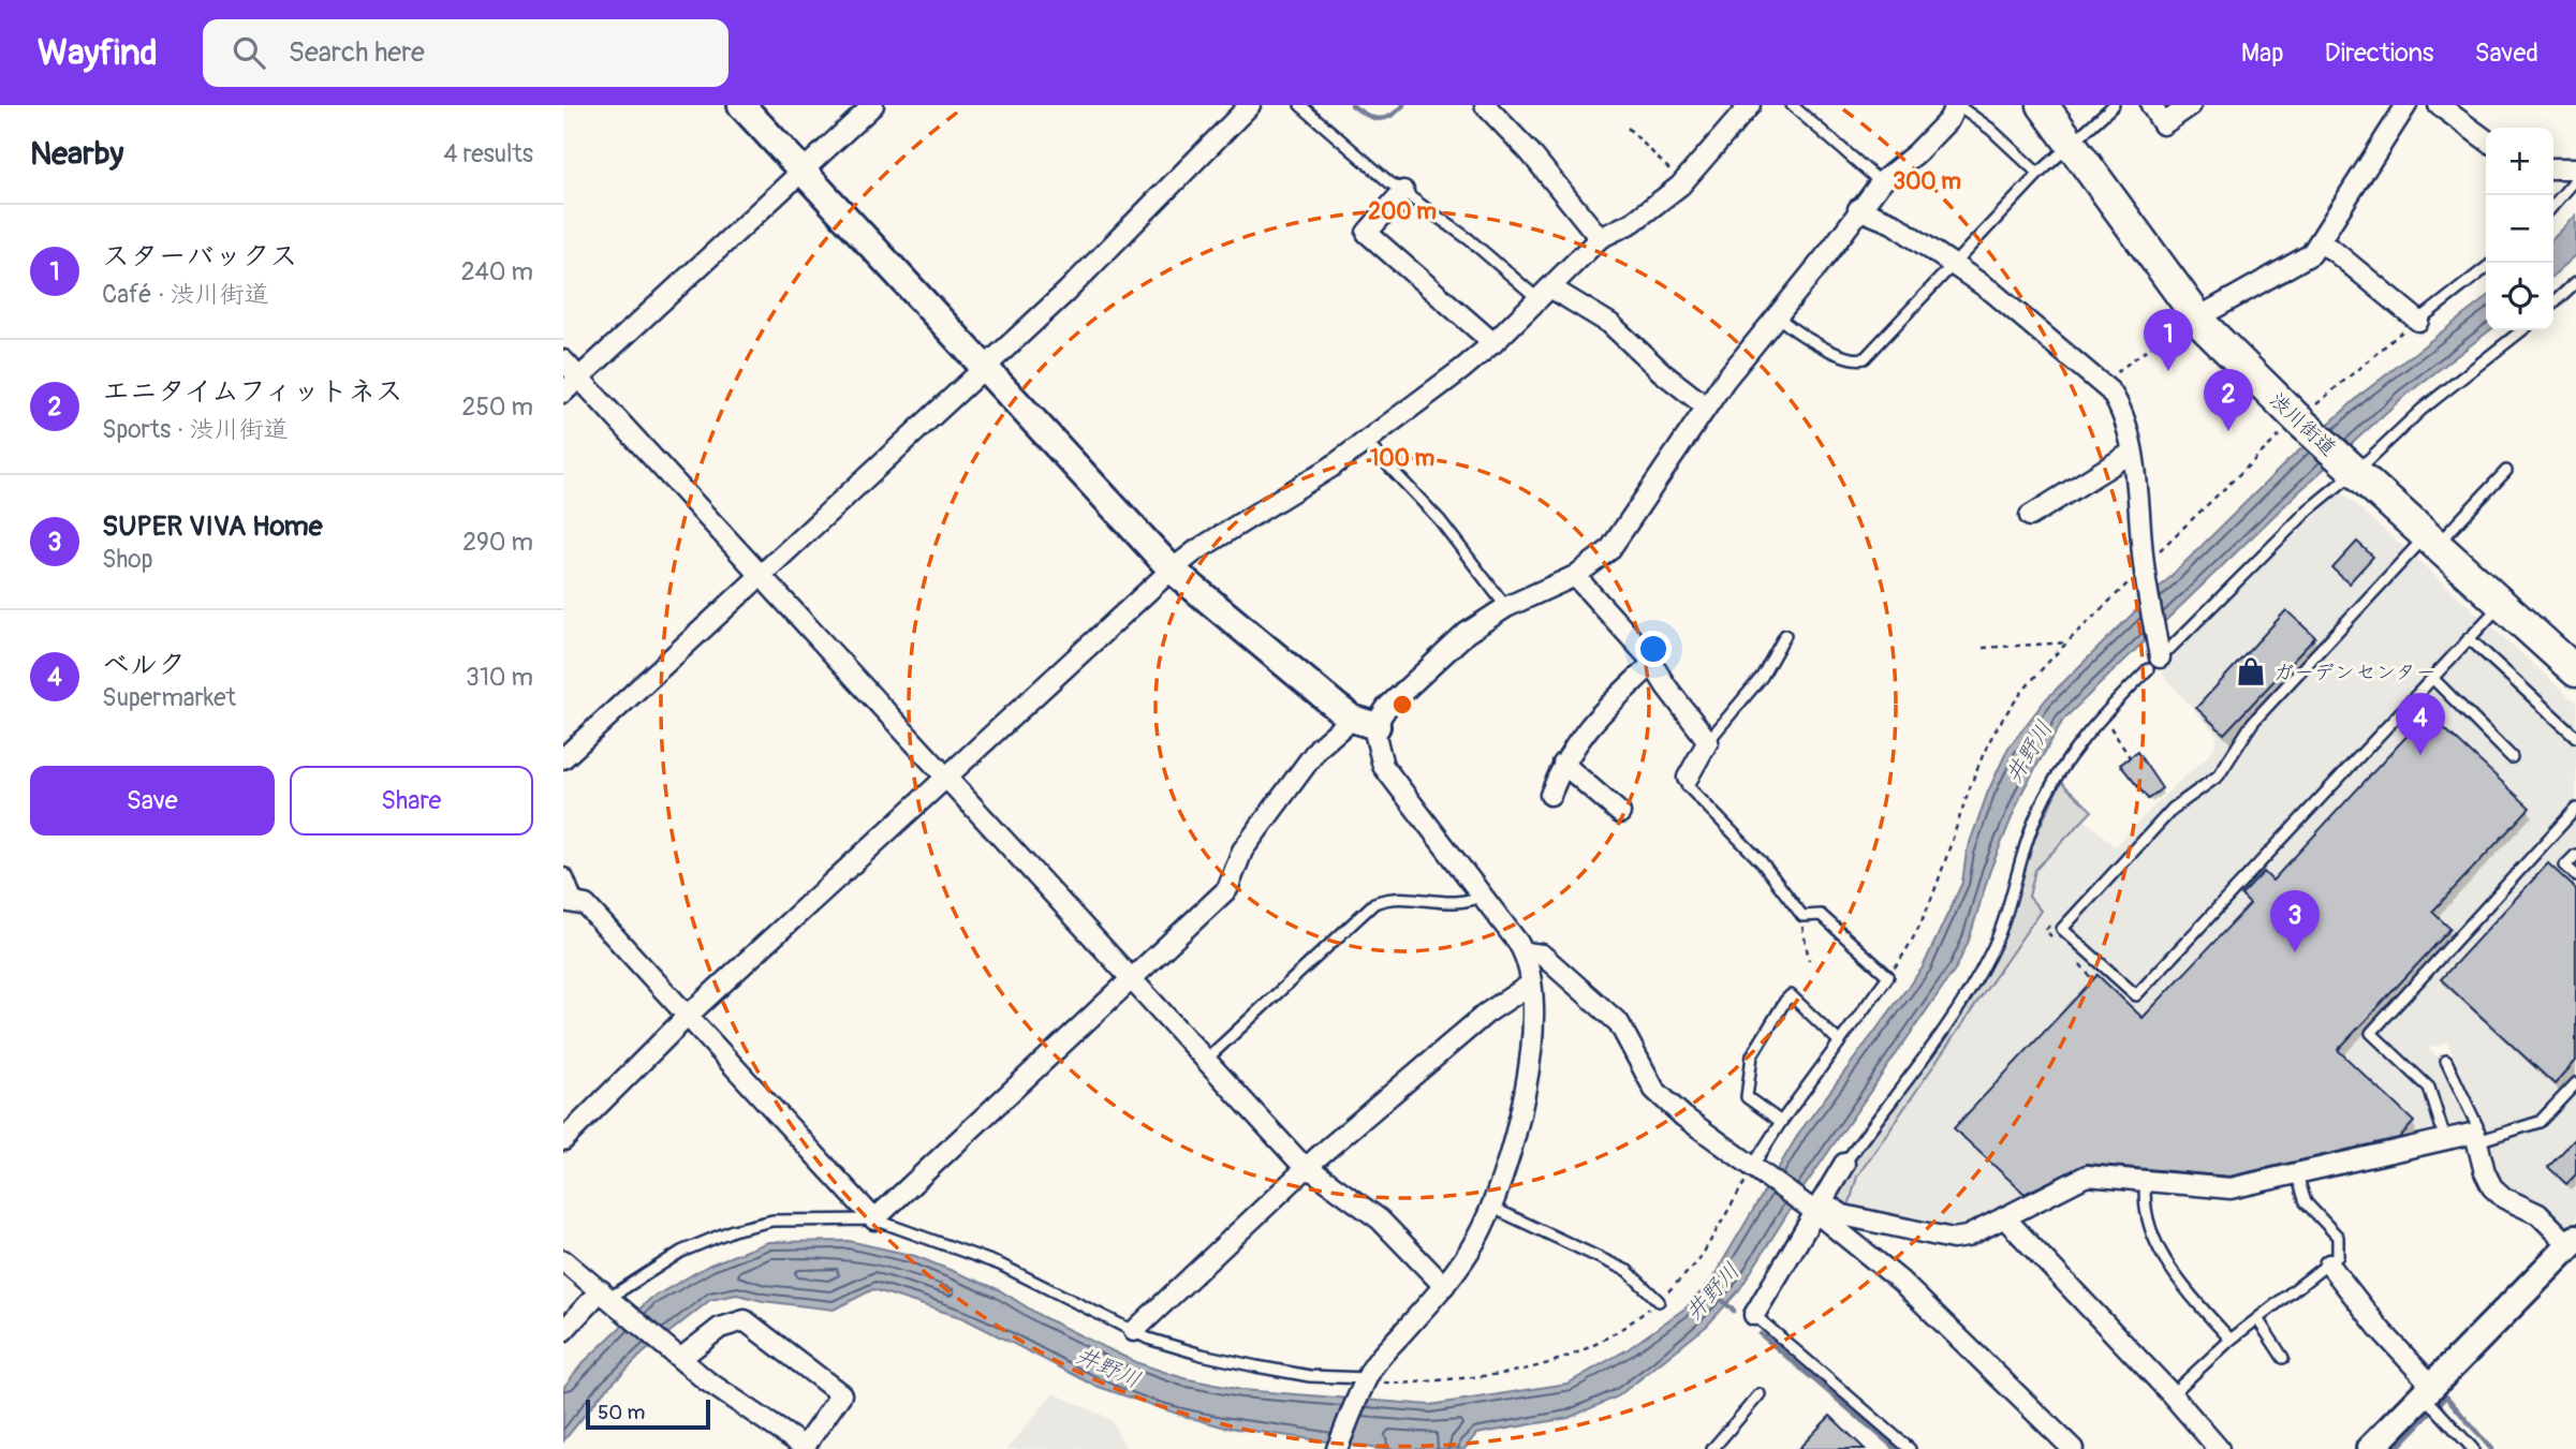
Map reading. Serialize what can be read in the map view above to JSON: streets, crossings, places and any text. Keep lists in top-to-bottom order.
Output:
{
  "streets": {
    "main road": ["渋川街道"]
  },
  "water": ["井野川"],
  "places": {
    "shop": ["ガーデンセンター"]
  },
  "scale_bar": "50 m",
  "page": {
    "header": "Wayfind",
    "search": "Search here",
    "nav": ["Map", "Directions", "Saved"],
    "heading": ["Nearby", "4 results"],
    "map_buttons": ["+", "−"],
    "list": [
      {
        "mark": "1",
        "name": "スターバックス",
        "note": "Café · 渋川街道",
        "value": "240 m"
      },
      {
        "mark": "2",
        "name": "エニタイムフィットネス",
        "note": "Sports · 渋川街道",
        "value": "250 m"
      },
      {
        "mark": "3",
        "name": "SUPER VIVA Home",
        "note": "Shop",
        "value": "290 m"
      },
      {
        "mark": "4",
        "name": "ベルク",
        "note": "Supermarket",
        "value": "310 m"
      }
    ],
    "pins": [
      "1",
      "2",
      "4",
      "3"
    ],
    "buttons": ["Save", "Share"],
    "scale": "50 m"
  },
  "rings": ["300 m", "200 m", "100 m"]
}
